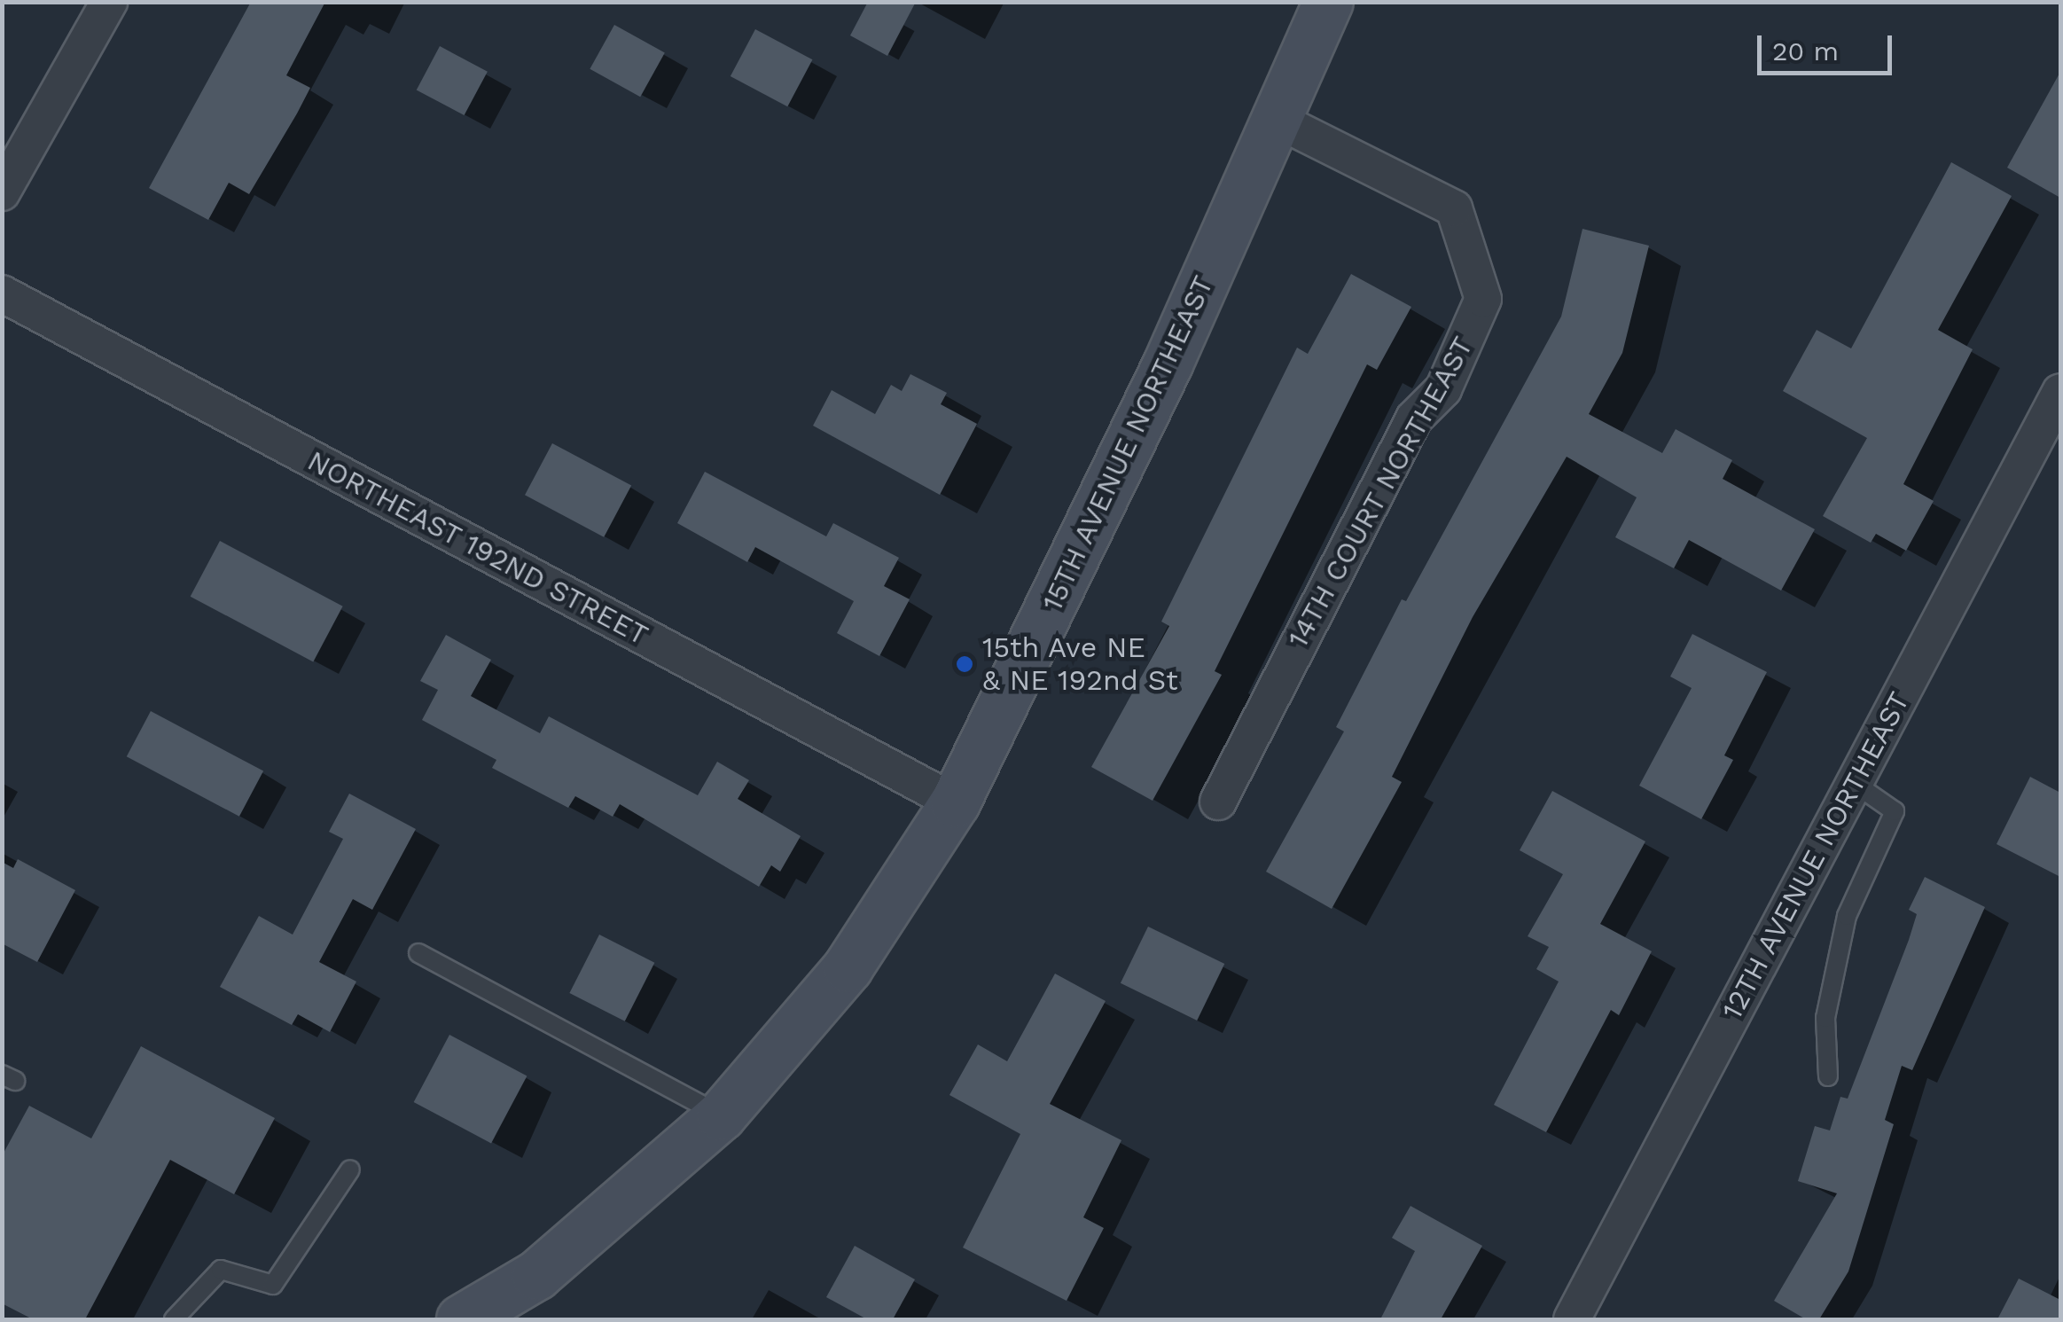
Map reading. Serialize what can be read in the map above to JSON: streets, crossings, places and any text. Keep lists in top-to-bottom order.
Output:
{
  "streets": {
    "main road": ["15TH AVENUE NORTHEAST"],
    "street": ["14TH COURT NORTHEAST", "NORTHEAST 192ND STREET", "12TH AVENUE NORTHEAST"]
  },
  "crossings": [
    ["15TH AVENUE NORTHEAST", "14TH COURT NORTHEAST"],
    ["15TH AVENUE NORTHEAST", "NORTHEAST 192ND STREET"]
  ],
  "places": ["15th Ave NE & NE 192nd St"],
  "scale_bar": "20 m"
}
